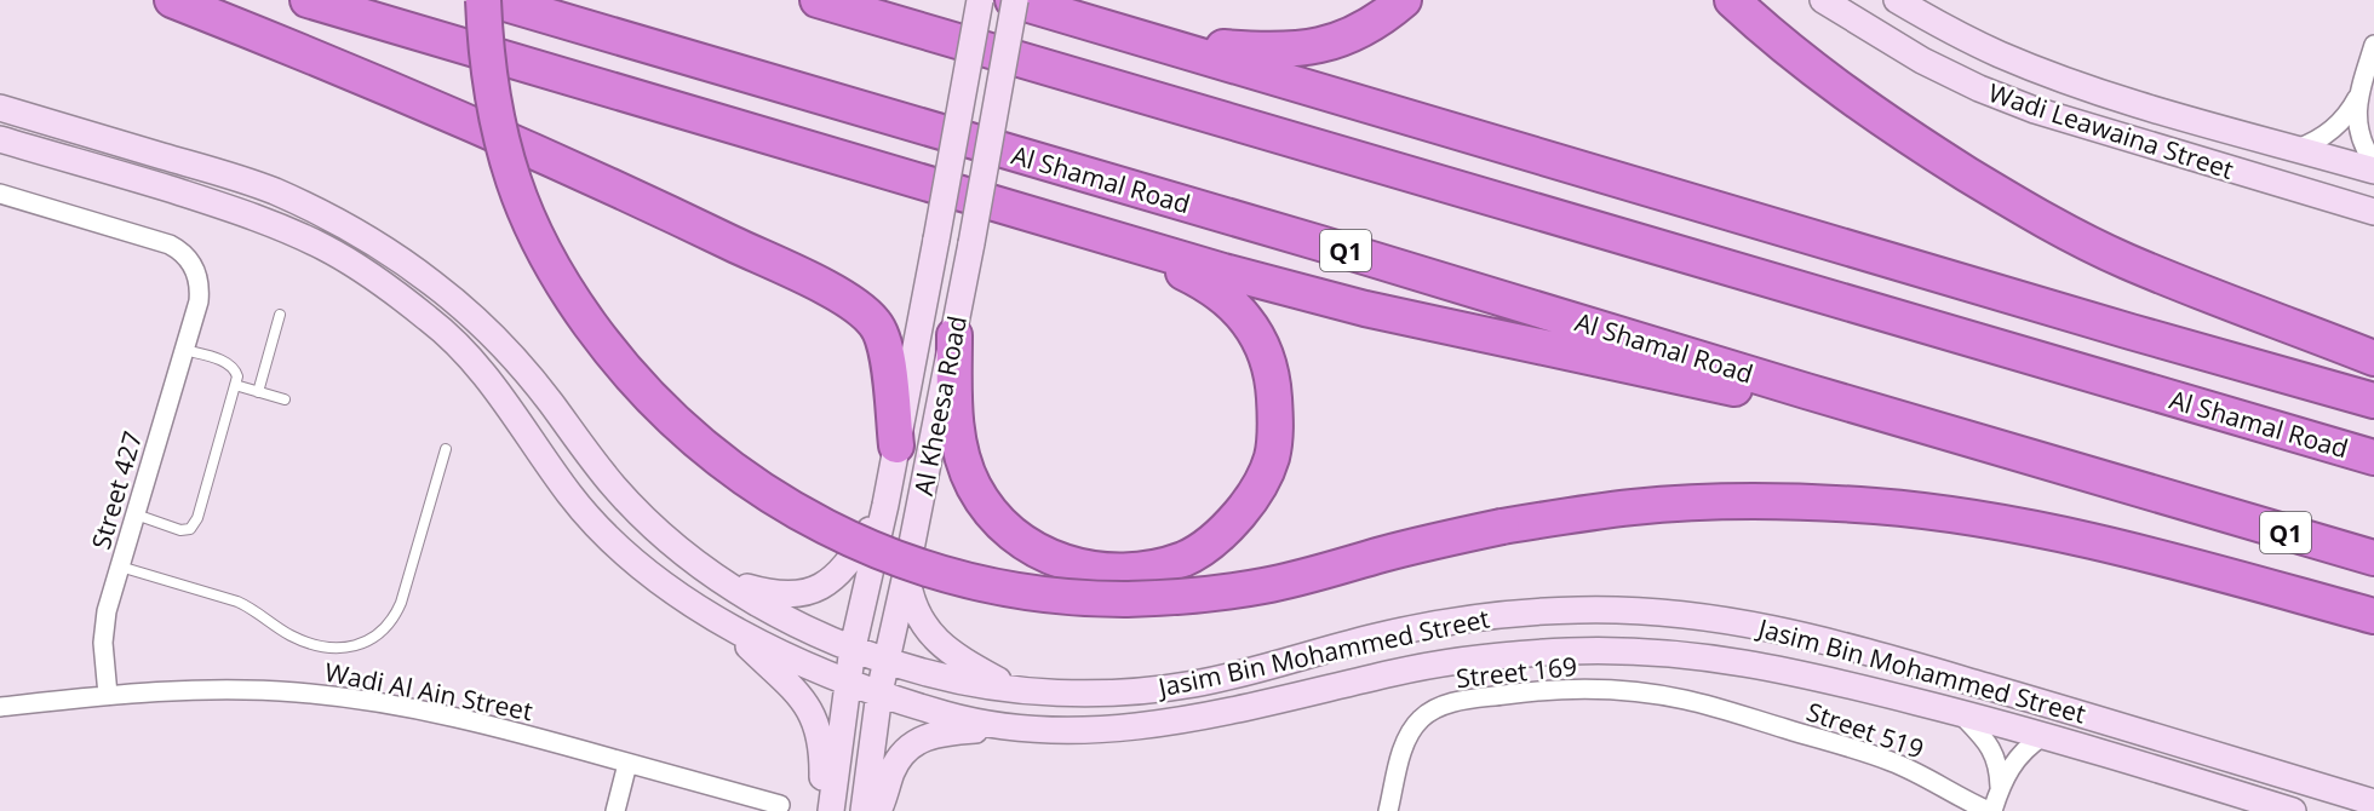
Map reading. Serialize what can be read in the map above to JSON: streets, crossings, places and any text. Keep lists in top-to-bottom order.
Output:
{
  "streets": {
    "highway": ["Al Shamal Road", "Q1"],
    "main road": ["Wadi Leawaina Street", "Al Kheesa Road", "Jasim Bin Mohammed Street"],
    "street": [
      "Street 427",
      "Street 169",
      "Wadi Al Ain Street",
      "Street 519"
    ]
  },
  "crossings": [
    ["Al Kheesa Road", "Jasim Bin Mohammed Street"],
    ["Street 427", "Wadi Al Ain Street"],
    ["Street 169", "Street 519"]
  ]
}
